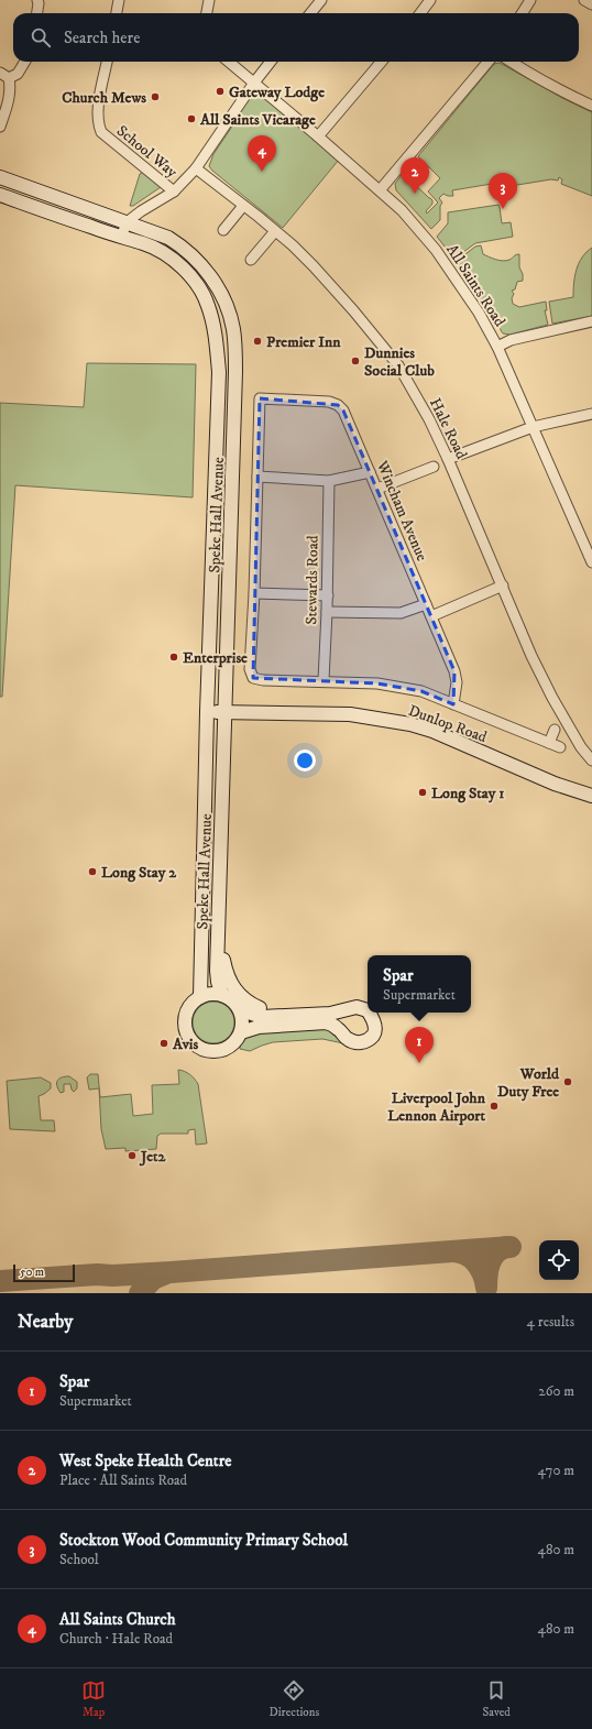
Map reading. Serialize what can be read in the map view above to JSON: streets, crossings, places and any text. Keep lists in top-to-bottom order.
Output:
{
  "streets": {
    "street": [
      "School Way",
      "All Saints Road",
      "Hale Road",
      "Wincham Avenue",
      "Speke Hall Avenue",
      "Stewards Road",
      "Dunlop Road"
    ]
  },
  "crossings": [
    ["Speke Hall Avenue", "Dunlop Road"]
  ],
  "places": [
    "Gateway Lodge",
    "Church Mews",
    "All Saints Vicarage",
    "Premier Inn",
    "Dunnies Social Club",
    "Enterprise",
    "Long Stay 1",
    "Long Stay 2",
    "Avis",
    "World Duty Free",
    "Liverpool John Lennon Airport",
    "Jet2"
  ],
  "scale_bar": "50 m",
  "page": {
    "search": "Search here",
    "pins": [
      "4",
      "2",
      "3",
      "1"
    ],
    "popup": ["Spar", "Supermarket"],
    "scale": "50 m",
    "heading": ["Nearby", "4 results"],
    "list": [
      {
        "mark": "1",
        "name": "Spar",
        "note": "Supermarket",
        "value": "260 m"
      },
      {
        "mark": "2",
        "name": "West Speke Health Centre",
        "note": "Place · All Saints Road",
        "value": "470 m"
      },
      {
        "mark": "3",
        "name": "Stockton Wood Community Primary School",
        "note": "School",
        "value": "480 m"
      },
      {
        "mark": "4",
        "name": "All Saints Church",
        "note": "Church · Hale Road",
        "value": "480 m"
      }
    ],
    "nav": ["Map", "Directions", "Saved"]
  }
}
